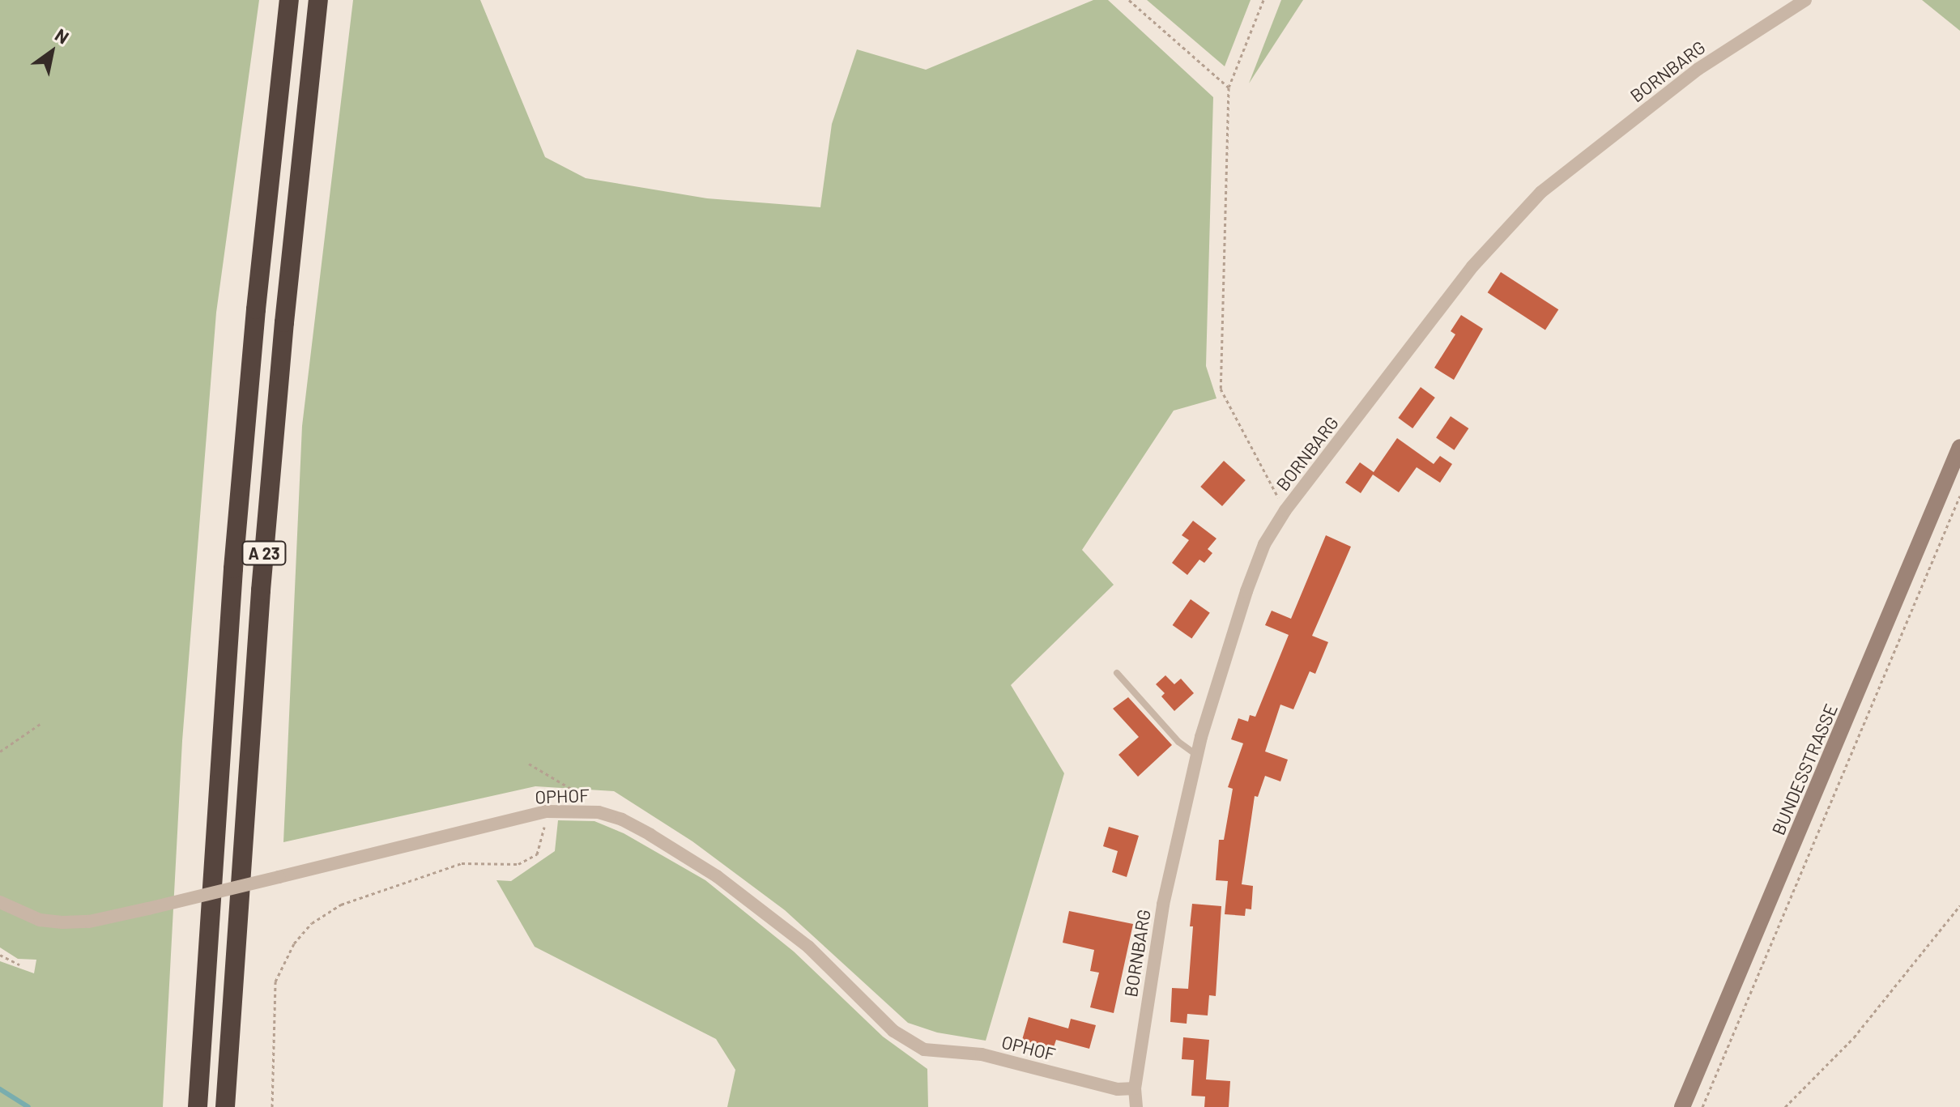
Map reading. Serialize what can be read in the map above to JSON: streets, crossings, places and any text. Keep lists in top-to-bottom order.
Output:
{
  "streets": {
    "highway": ["A 23"],
    "street": ["BORNBARG", "BUNDESSTRASSE", "OPHOF"]
  },
  "crossings": [
    ["BORNBARG", "OPHOF"]
  ],
  "north": "top right"
}
